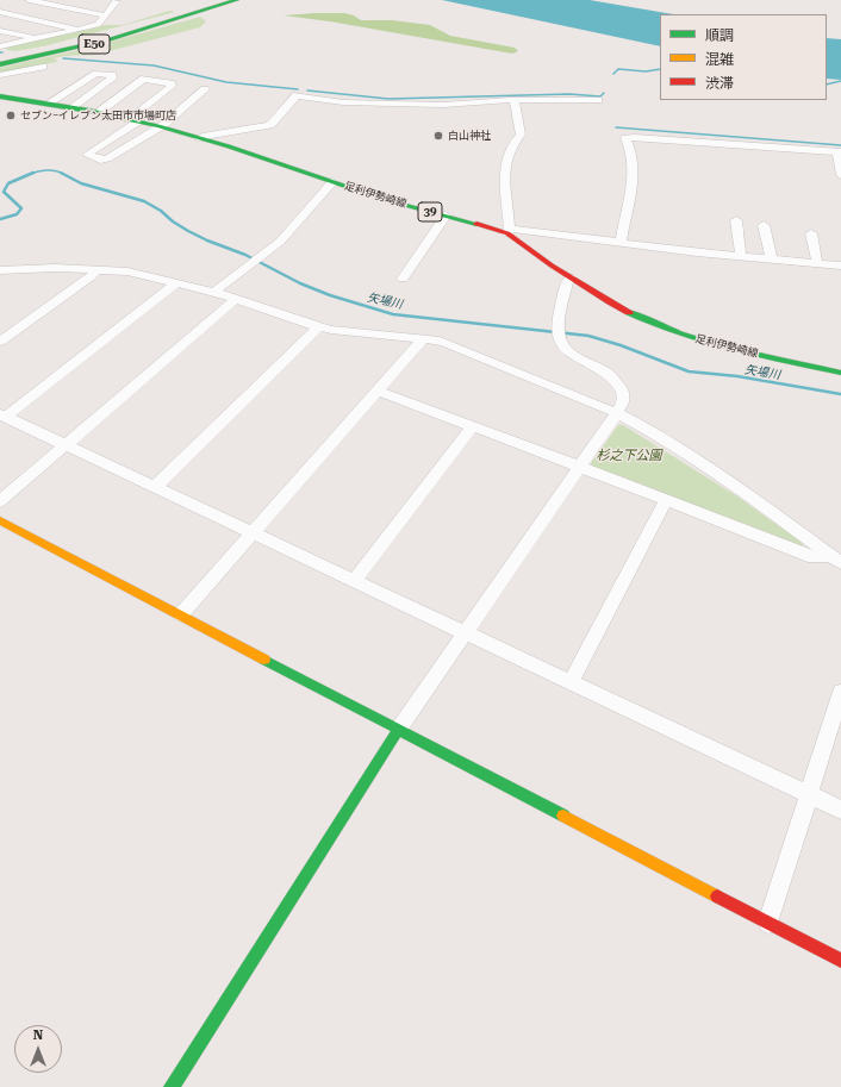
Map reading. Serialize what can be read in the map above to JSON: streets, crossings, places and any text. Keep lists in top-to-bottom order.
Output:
{
  "streets": {
    "main road": ["E50", "足利伊勢崎線", "39"]
  },
  "water": ["矢場川"],
  "parks": ["杉之下公園"],
  "places": ["セブン−イレブン太田市市場町店", "白山神社"],
  "legend": ["順調", "混雑", "渋滞"],
  "north": "top"
}
